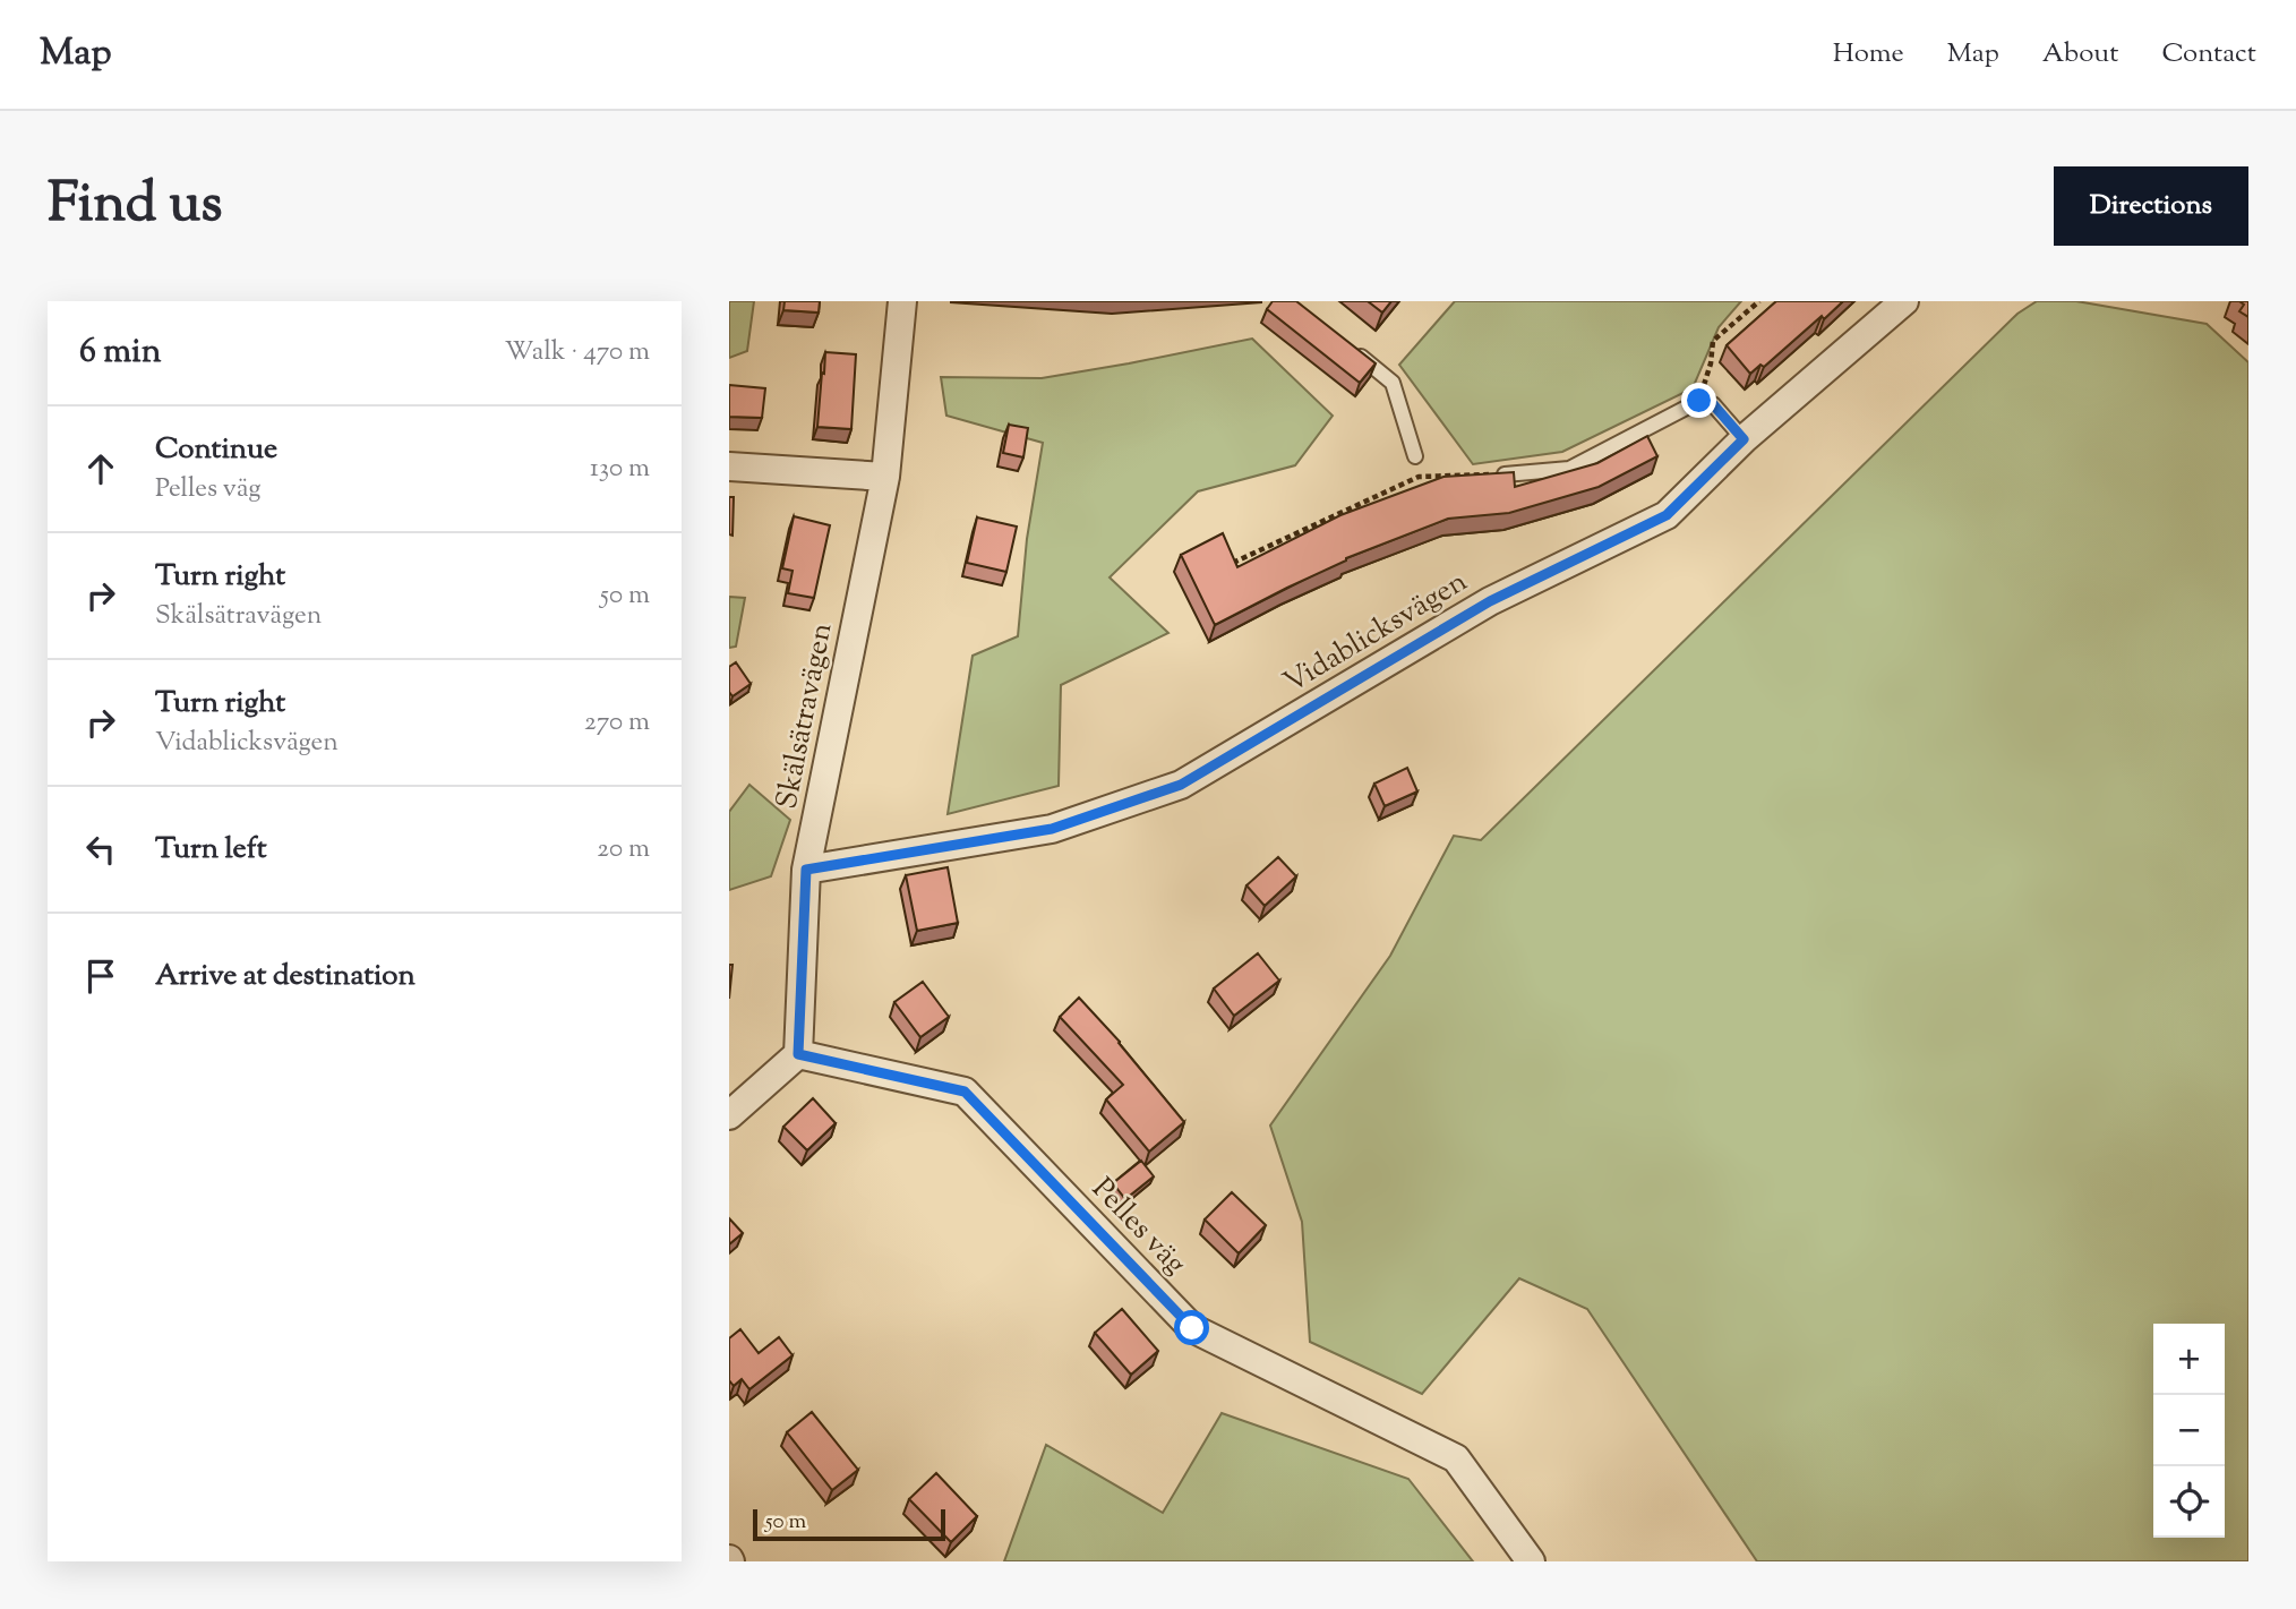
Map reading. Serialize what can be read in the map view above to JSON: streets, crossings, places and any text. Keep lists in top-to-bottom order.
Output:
{
  "streets": {
    "street": ["Vidablicksvägen", "Skälsätravägen", "Pelles väg"]
  },
  "crossings": [
    ["Vidablicksvägen", "Skälsätravägen"],
    ["Skälsätravägen", "Pelles väg"]
  ],
  "scale_bar": "50 m",
  "page": {
    "header": "Map",
    "nav": [
      "Home",
      "Map",
      "About",
      "Contact"
    ],
    "title": "Find us",
    "buttons": "Directions",
    "heading": ["6 min", "Walk · 470 m"],
    "list": [
      ["Continue", "Pelles väg", "130 m"],
      ["Turn right", "Skälsätravägen", "50 m"],
      ["Turn right", "Vidablicksvägen", "270 m"],
      ["Turn left", "20 m"],
      "Arrive at destination"
    ],
    "map_buttons": ["+", "−"],
    "scale": "50 m"
  }
}
